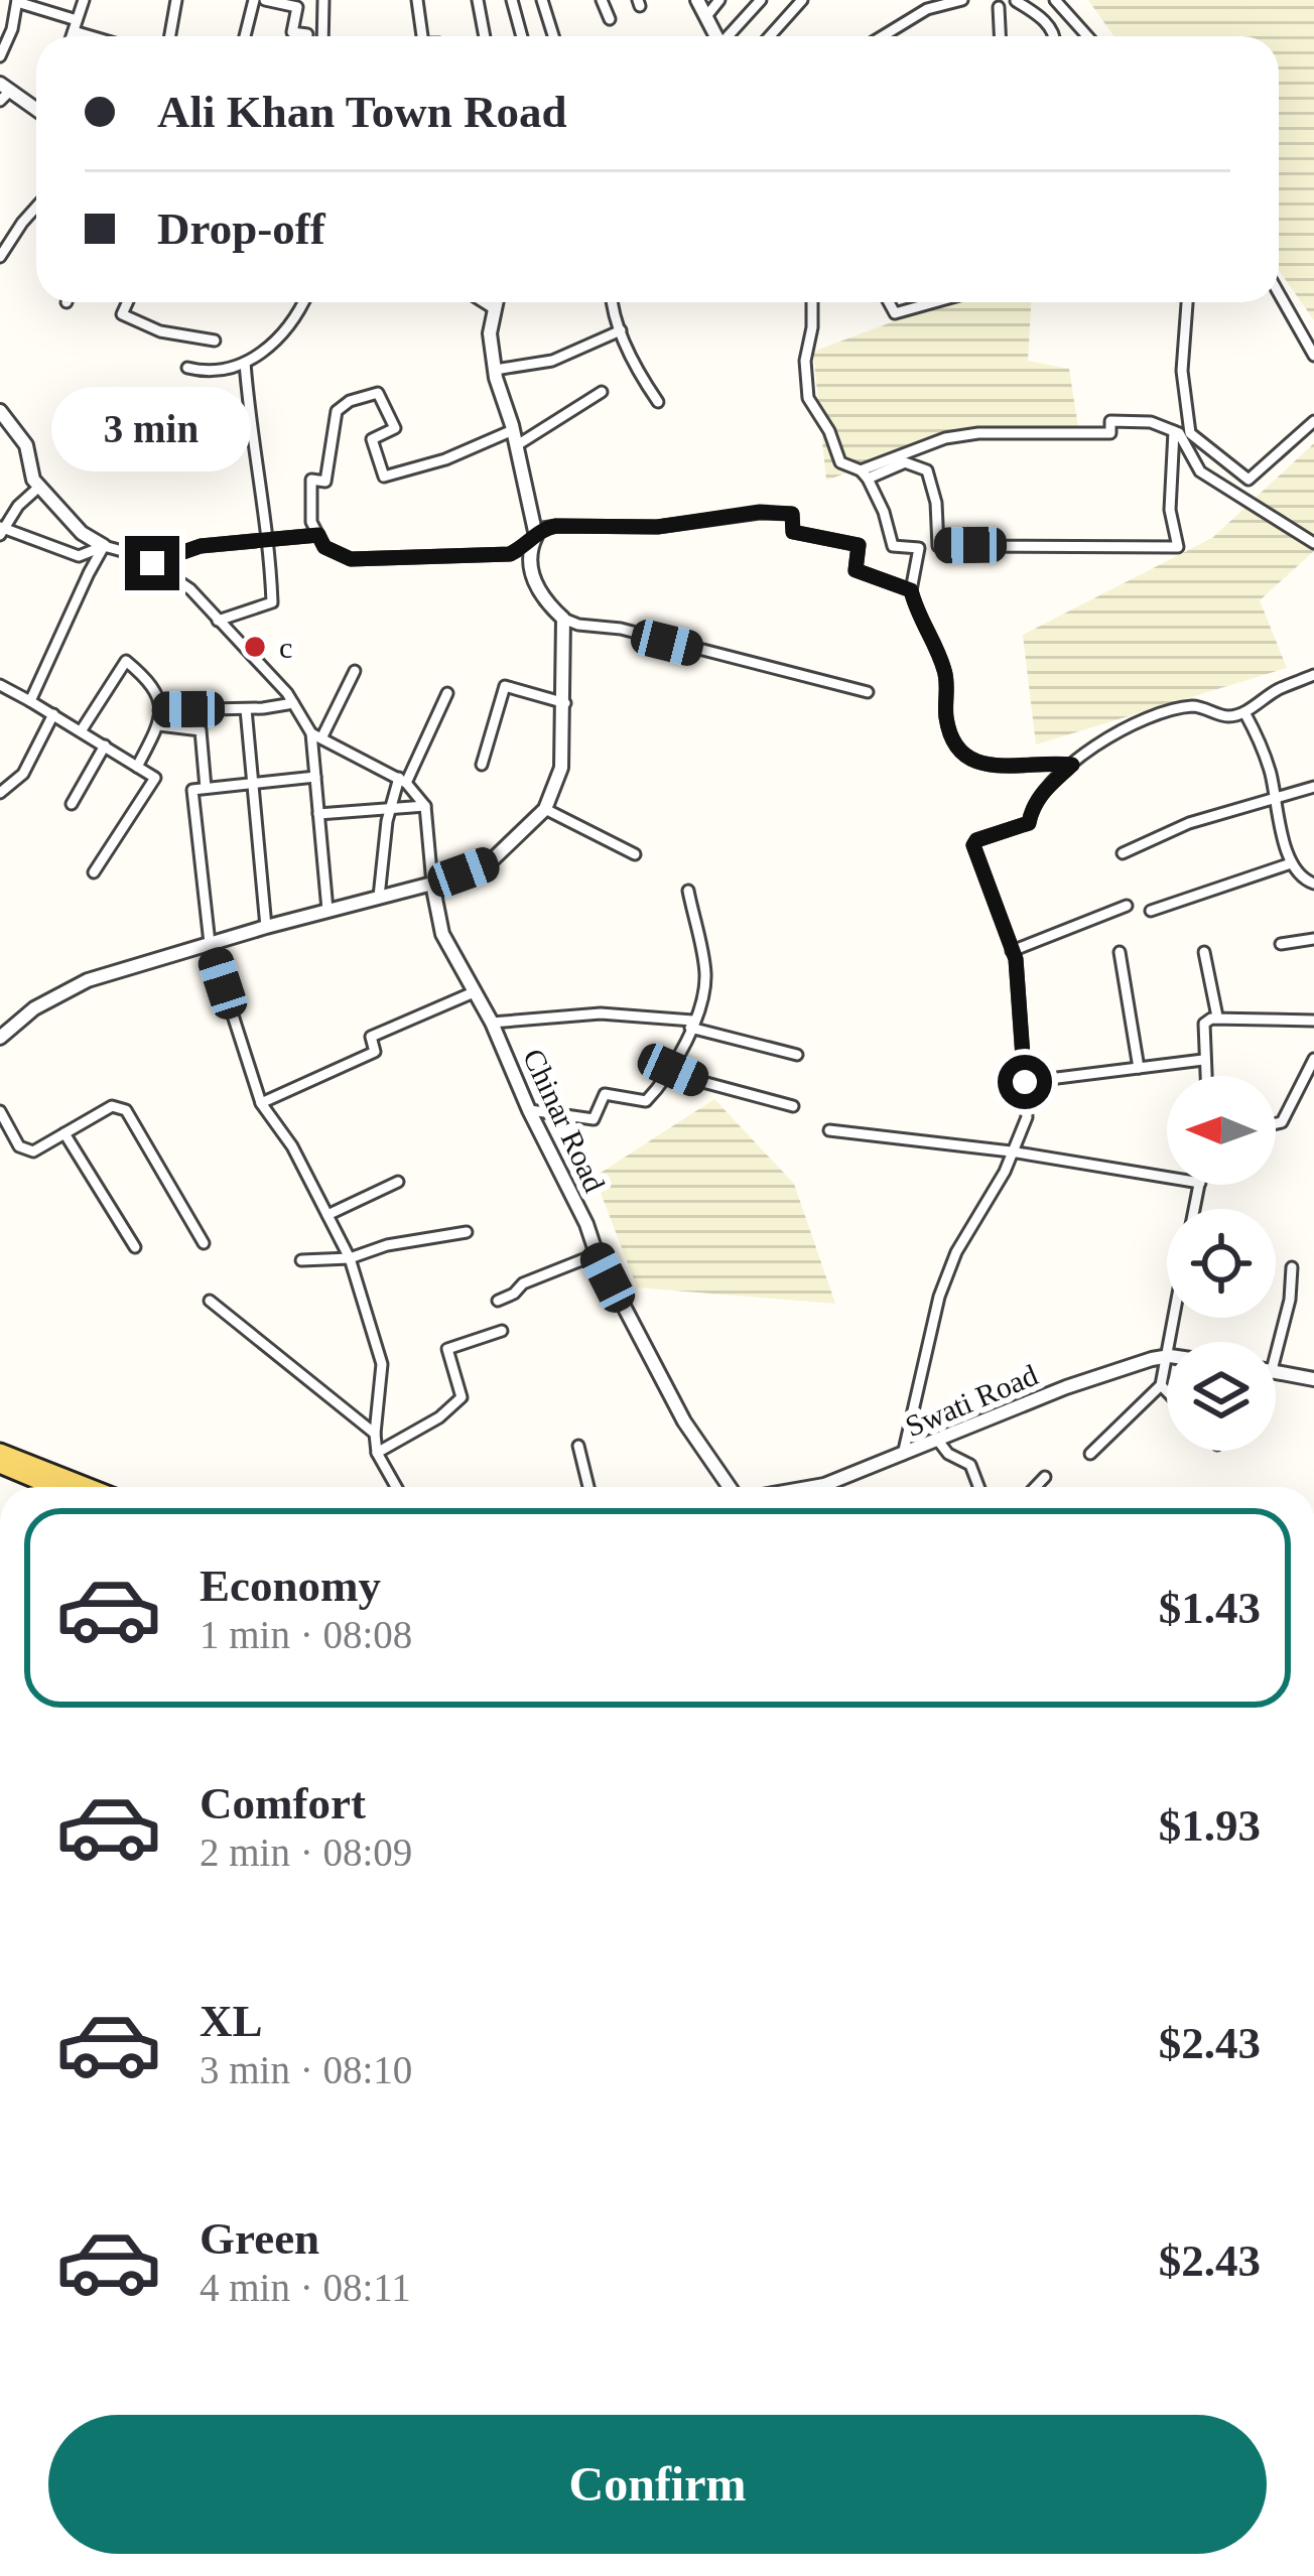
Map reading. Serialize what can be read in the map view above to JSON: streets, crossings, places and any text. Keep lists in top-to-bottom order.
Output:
{
  "streets": {
    "street": ["Chinar Road", "Swati Road"]
  },
  "places": ["c"],
  "north": "left",
  "page": {
    "banner": ["Ali Khan Town Road", "Drop-off"],
    "bubble": "3 min",
    "list": [
      {
        "name": "Economy",
        "note": "1 min · 08:08",
        "value": "$1.43"
      },
      {
        "name": "Comfort",
        "note": "2 min · 08:09",
        "value": "$1.93"
      },
      {
        "name": "XL",
        "note": "3 min · 08:10",
        "value": "$2.43"
      },
      {
        "name": "Green",
        "note": "4 min · 08:11",
        "value": "$2.43"
      }
    ],
    "buttons": "Confirm"
  }
}
